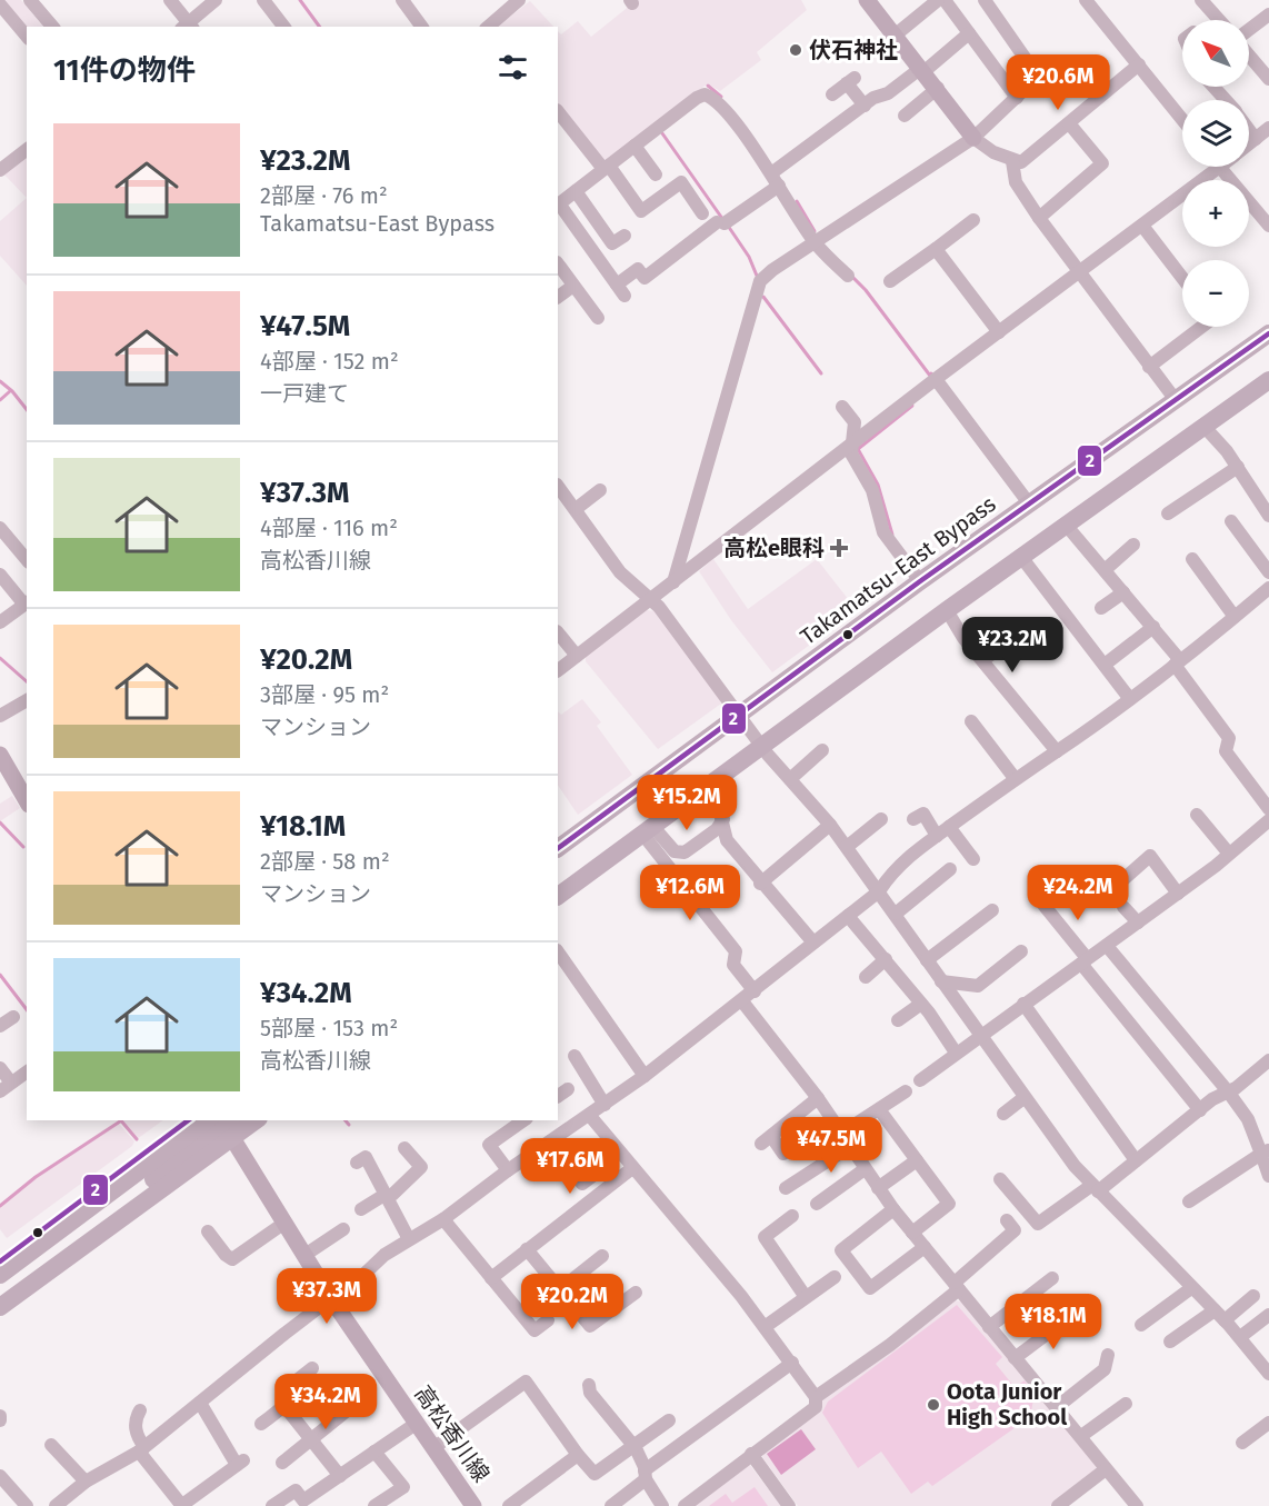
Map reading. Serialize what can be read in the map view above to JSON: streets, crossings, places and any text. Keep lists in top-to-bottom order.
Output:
{
  "streets": {
    "highway": ["Takamatsu-East Bypass"],
    "main road": ["高松香川線"]
  },
  "places": {
    "other": ["伏石神社", "Oota Junior High School"],
    "health": ["高松e眼科"]
  },
  "lines": ["transit line 2"],
  "north": "top left",
  "page": {
    "map_buttons": ["+", "−"],
    "heading": "11件の物件",
    "price": [
      "¥20.6M",
      "¥23.2M",
      "¥15.2M",
      "¥12.6M",
      "¥24.2M",
      "¥47.5M",
      "¥17.6M",
      "¥37.3M",
      "¥20.2M",
      "¥18.1M",
      "¥34.2M"
    ],
    "list": [
      {
        "name": "¥23.2M",
        "note": "2部屋 · 76 m² · Takamatsu-East Bypass"
      },
      {
        "name": "¥47.5M",
        "note": "4部屋 · 152 m² · 一戸建て"
      },
      {
        "name": "¥37.3M",
        "note": "4部屋 · 116 m² · 高松香川線"
      },
      {
        "name": "¥20.2M",
        "note": "3部屋 · 95 m² · マンション"
      },
      {
        "name": "¥18.1M",
        "note": "2部屋 · 58 m² · マンション"
      },
      {
        "name": "¥34.2M",
        "note": "5部屋 · 153 m² · 高松香川線"
      }
    ]
  }
}
